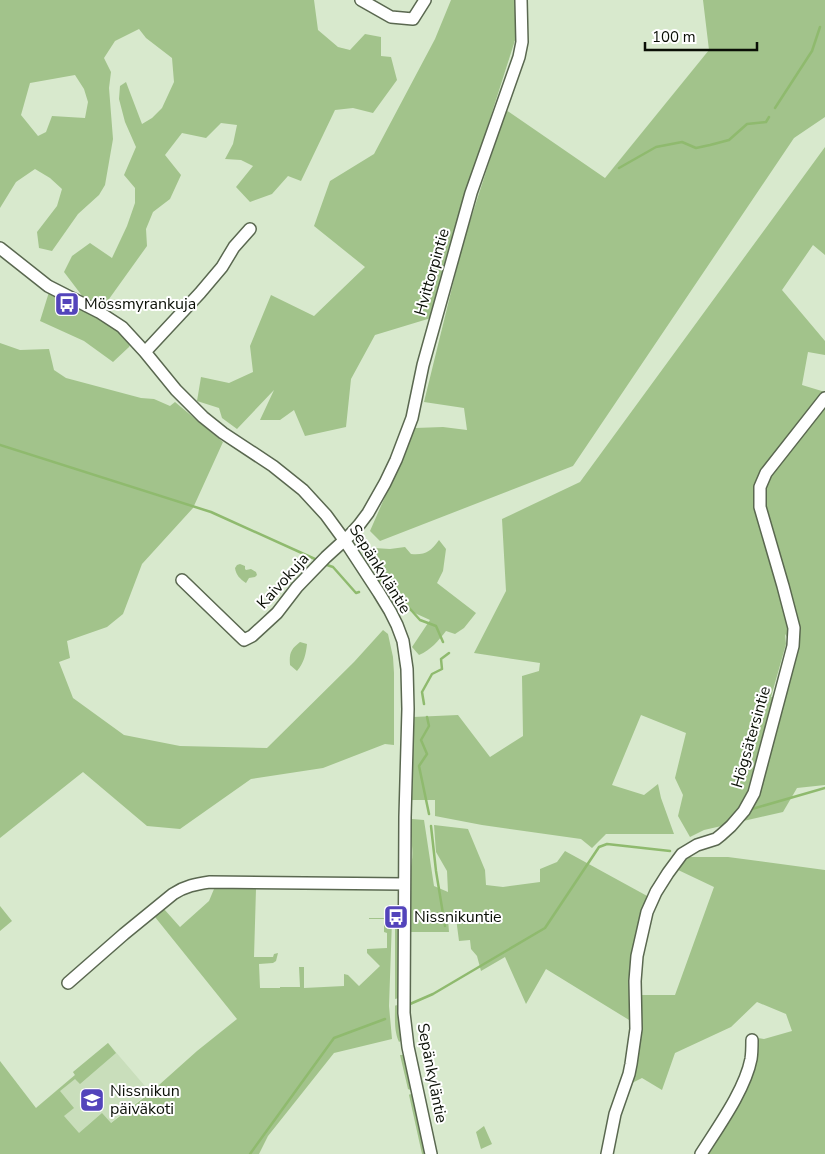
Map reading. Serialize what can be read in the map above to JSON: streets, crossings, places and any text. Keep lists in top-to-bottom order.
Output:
{
  "streets": {
    "street": [
      "Hvittorpintie",
      "Sepänkyläntie",
      "Kaivokuja",
      "Högsätersintie"
    ]
  },
  "crossings": [
    ["Hvittorpintie", "Sepänkyläntie"],
    ["Hvittorpintie", "Kaivokuja"],
    ["Sepänkyläntie", "Kaivokuja"]
  ],
  "places": {
    "bus stop": ["Mössmyrankuja", "Nissnikuntie"],
    "school or university": ["Nissnikun päiväkoti"]
  },
  "scale_bar": "100 m"
}
